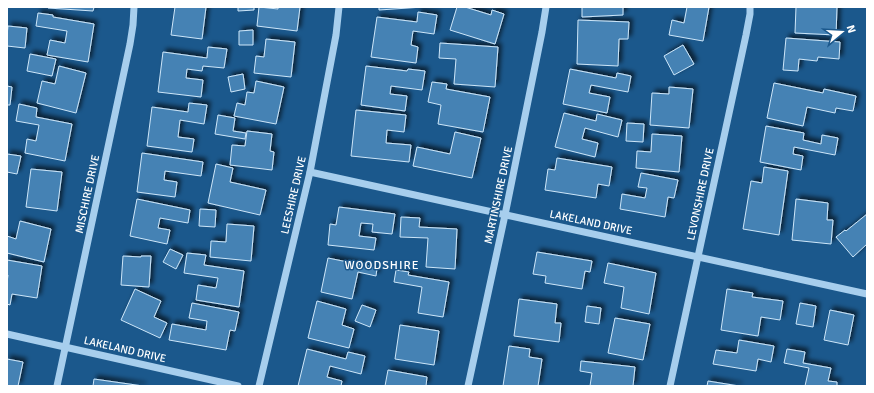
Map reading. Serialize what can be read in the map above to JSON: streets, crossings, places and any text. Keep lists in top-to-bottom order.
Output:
{
  "streets": {
    "street": [
      "MISCHIRE DRIVE",
      "LEVONSHIRE DRIVE",
      "LEESHIRE DRIVE",
      "MARTINSHIRE DRIVE",
      "LAKELAND DRIVE"
    ]
  },
  "crossings": [
    ["MISCHIRE DRIVE", "LAKELAND DRIVE"],
    ["LEVONSHIRE DRIVE", "LAKELAND DRIVE"],
    ["LEESHIRE DRIVE", "LAKELAND DRIVE"],
    ["MARTINSHIRE DRIVE", "LAKELAND DRIVE"]
  ],
  "districts": ["WOODSHIRE"],
  "north": "right"
}
